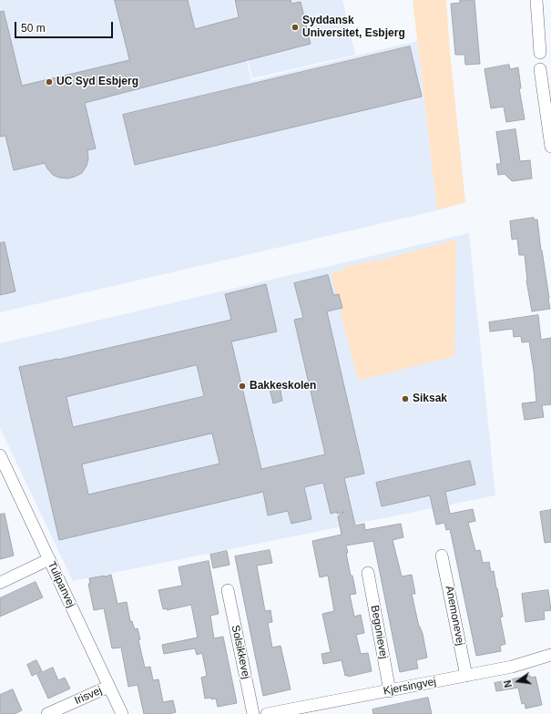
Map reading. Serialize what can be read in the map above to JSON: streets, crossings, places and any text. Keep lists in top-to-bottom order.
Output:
{
  "streets": {
    "street": [
      "Tulipanvej",
      "Anemonevej",
      "Begonievej",
      "Solsikkevej",
      "Kjersingvej",
      "Irisvej"
    ]
  },
  "crossings": [
    ["Tulipanvej", "Irisvej"],
    ["Anemonevej", "Kjersingvej"],
    ["Begonievej", "Kjersingvej"]
  ],
  "places": [
    "Syddansk Universitet, Esbjerg",
    "UC Syd Esbjerg",
    "Bakkeskolen",
    "Siksak"
  ],
  "scale_bar": "50 m",
  "north": "left"
}
